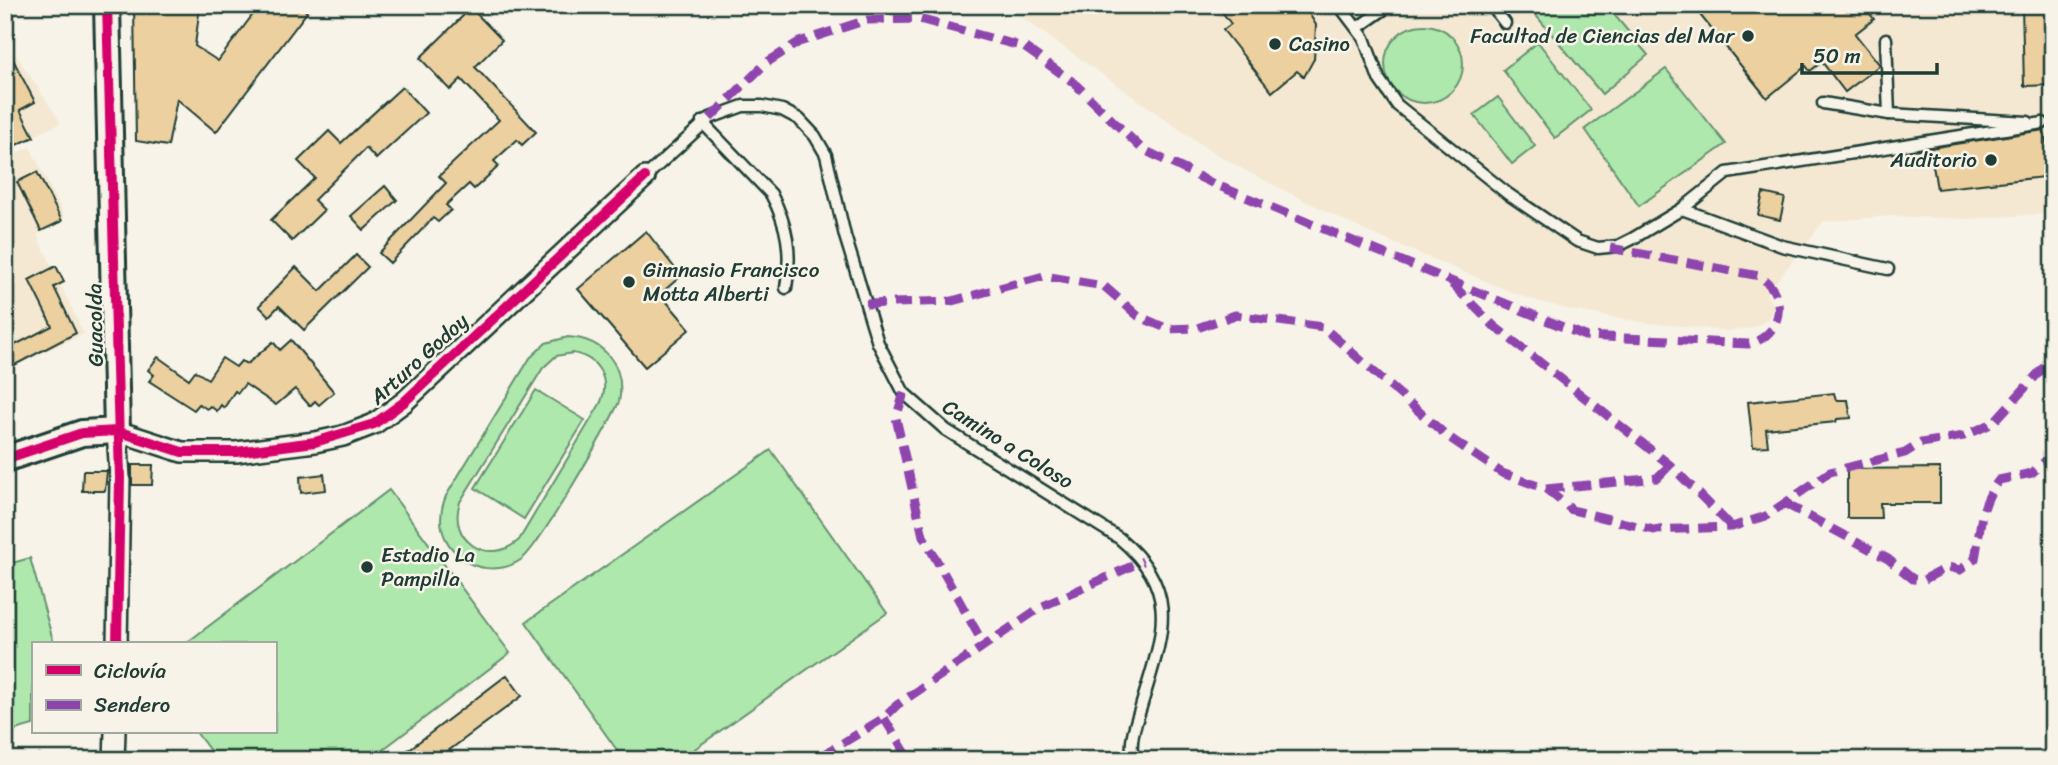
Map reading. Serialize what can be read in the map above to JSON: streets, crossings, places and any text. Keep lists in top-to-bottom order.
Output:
{
  "streets": {
    "street": ["Guacolda", "Arturo Godoy"],
    "lane": ["Camino a Coloso"]
  },
  "crossings": [
    ["Guacolda", "Arturo Godoy"],
    ["Arturo Godoy", "Camino a Coloso"]
  ],
  "places": [
    "Facultad de Ciencias del Mar",
    "Casino",
    "Auditorio",
    "Gimnasio Francisco Motta Alberti",
    "Estadio La Pampilla"
  ],
  "legend": ["Ciclovía", "Sendero"],
  "scale_bar": "50 m"
}
